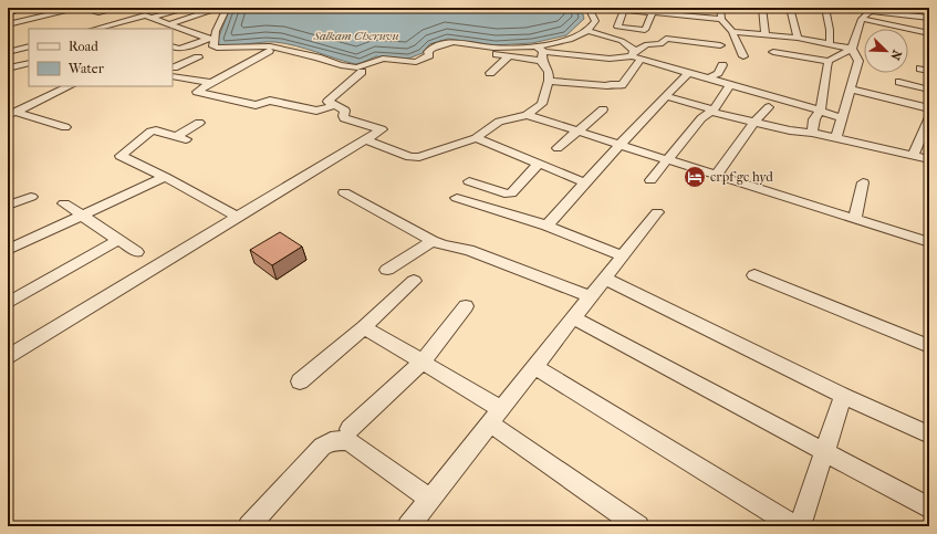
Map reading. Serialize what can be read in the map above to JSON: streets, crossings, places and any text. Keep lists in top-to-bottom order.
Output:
{
  "water": ["Salkam Cheruvu"],
  "places": {
    "hotel": ["crpf gc hyd"]
  },
  "legend": ["Road", "Water"],
  "north": "bottom right"
}
